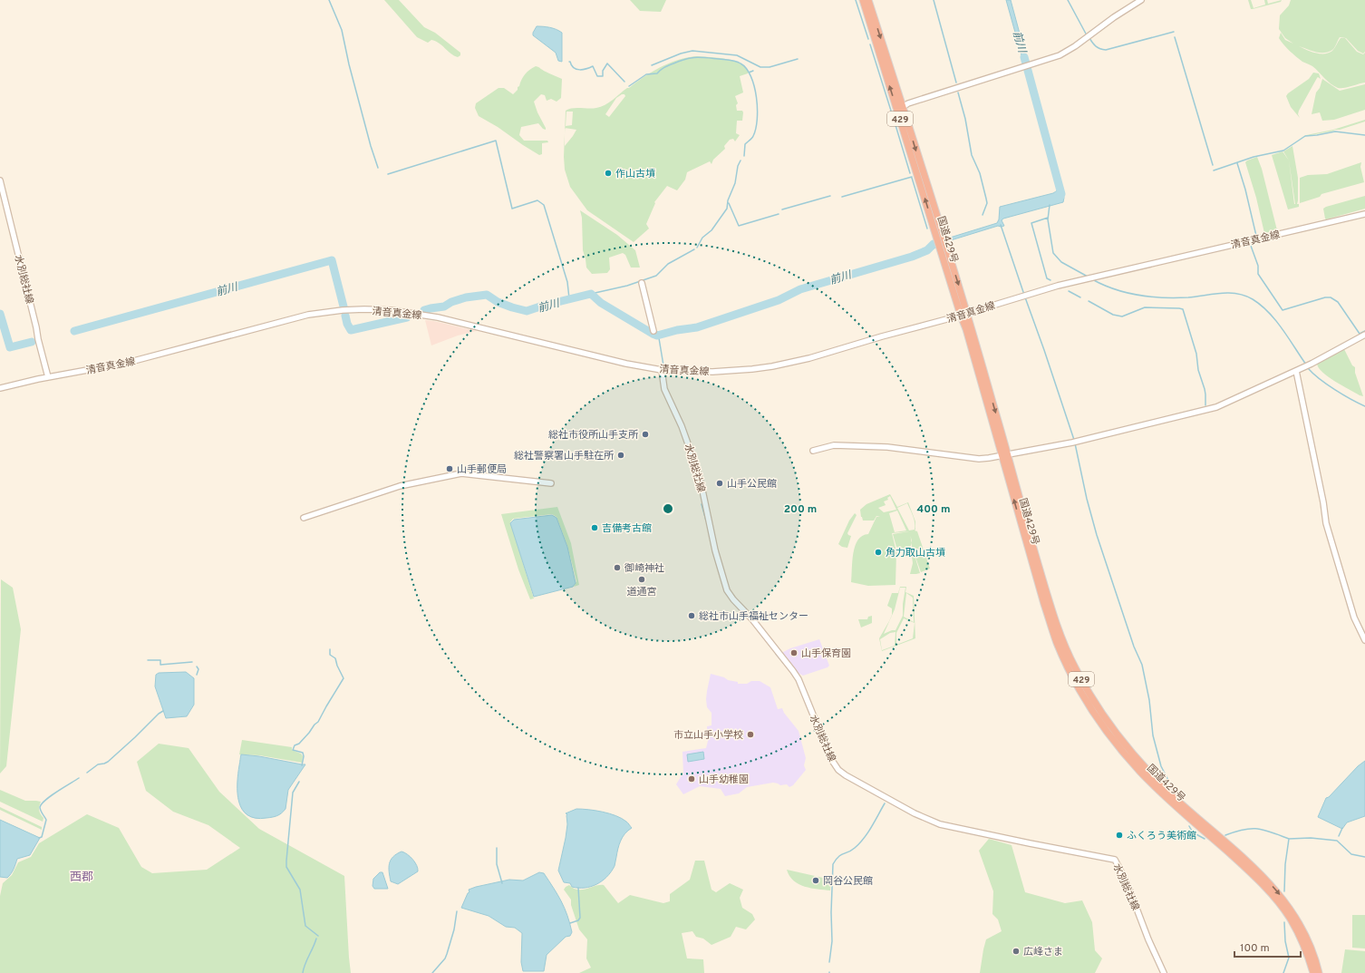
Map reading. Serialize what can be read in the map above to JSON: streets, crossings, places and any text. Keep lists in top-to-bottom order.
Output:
{
  "streets": {
    "highway": ["429", "国道429号"],
    "main road": ["清音真金線", "水別総社線"]
  },
  "crossings": [
    ["国道429号", "清音真金線"],
    ["清音真金線", "水別総社線"]
  ],
  "districts": ["西郡"],
  "water": ["前川"],
  "places": [
    "作山古墳",
    "総社市役所山手支所",
    "総社警察署山手駐在所",
    "山手郵便局",
    "山手公民館",
    "吉備考古館",
    "角力取山古墳",
    "御崎神社",
    "道通宮",
    "総社市山手福祉センター",
    "山手保育園",
    "市立山手小学校",
    "山手幼稚園",
    "ふくろう美術館",
    "岡谷公民館",
    "広峰さま"
  ],
  "scale_bar": "100 m",
  "rings": ["200 m", "400 m"]
}
